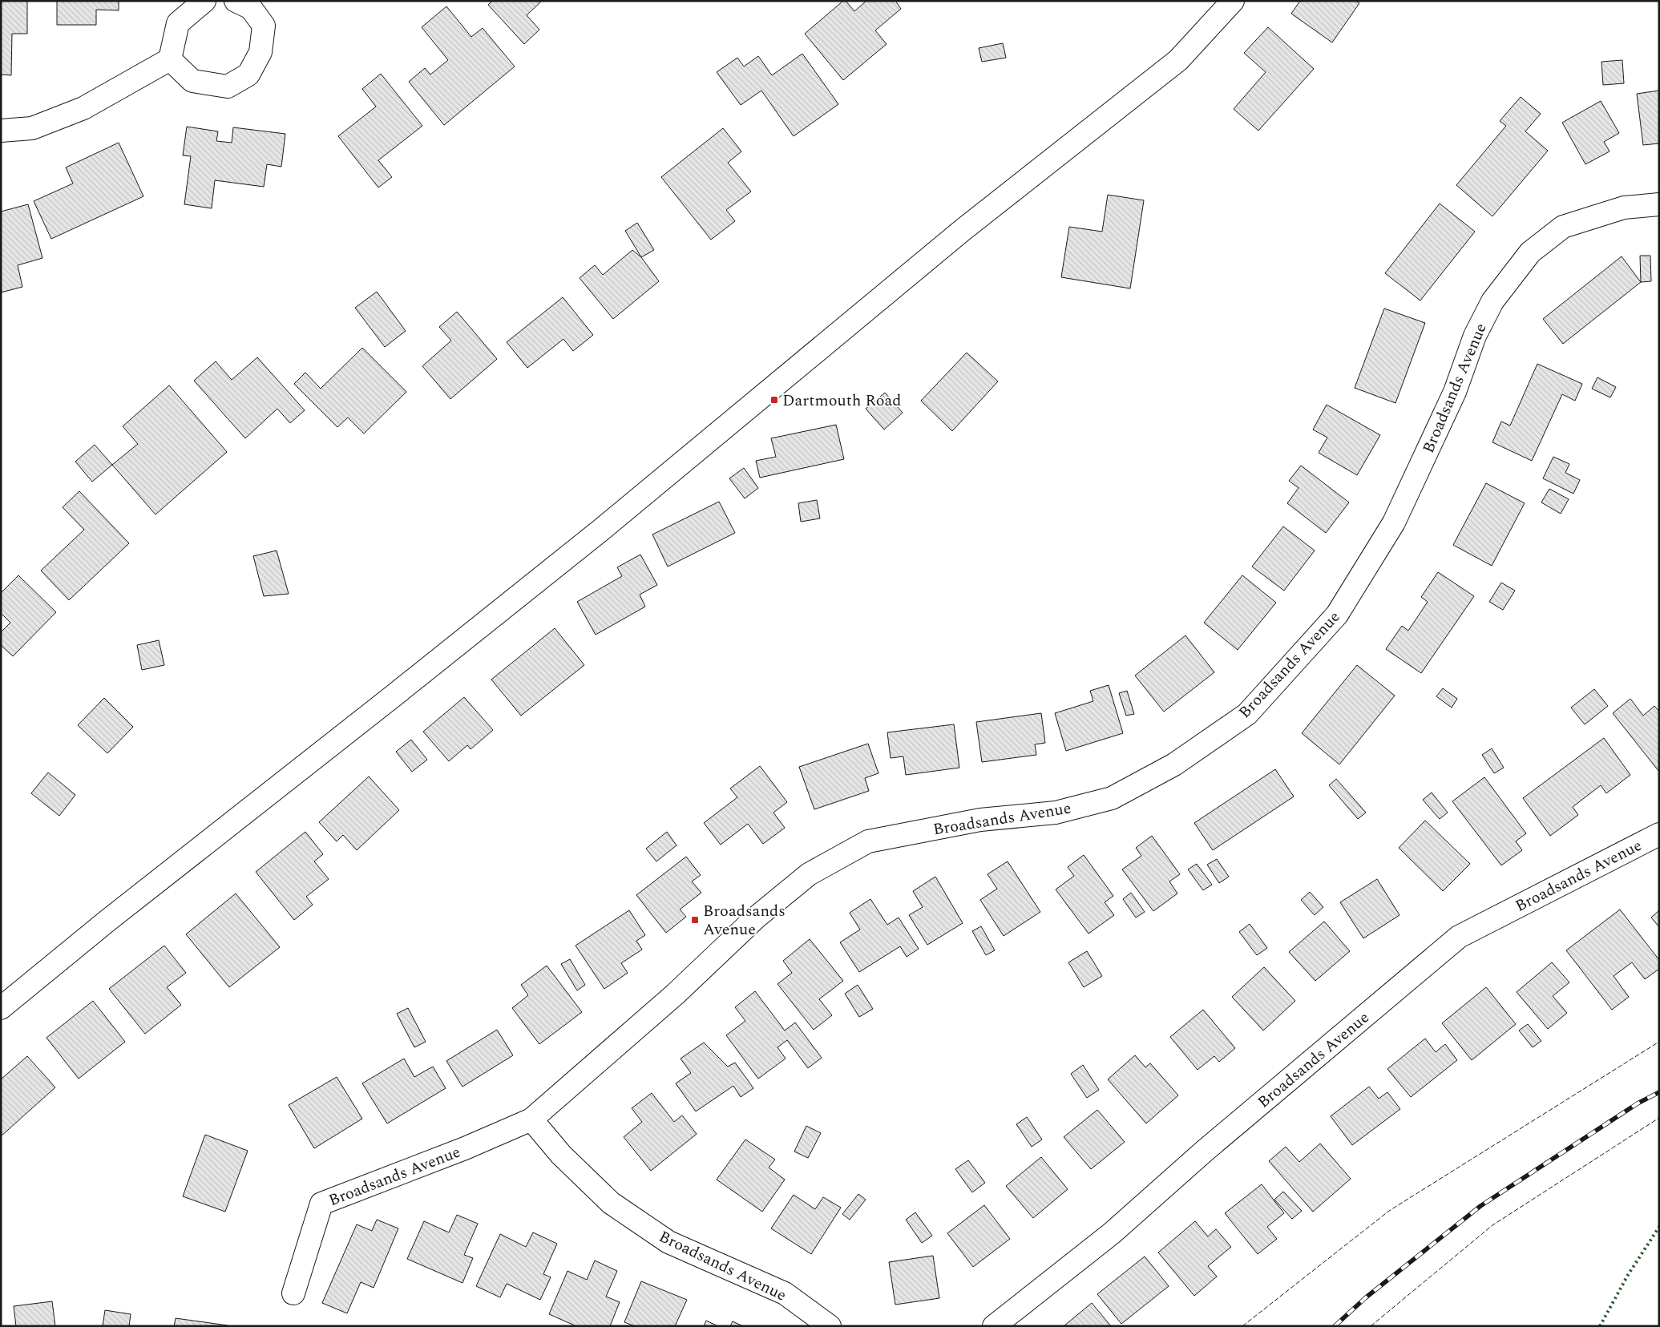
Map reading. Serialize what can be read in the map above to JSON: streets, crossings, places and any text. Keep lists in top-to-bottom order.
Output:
{
  "streets": {
    "street": ["Broadsands Avenue"]
  },
  "places": {
    "transit": ["Dartmouth Road", "Broadsands Avenue"]
  }
}
